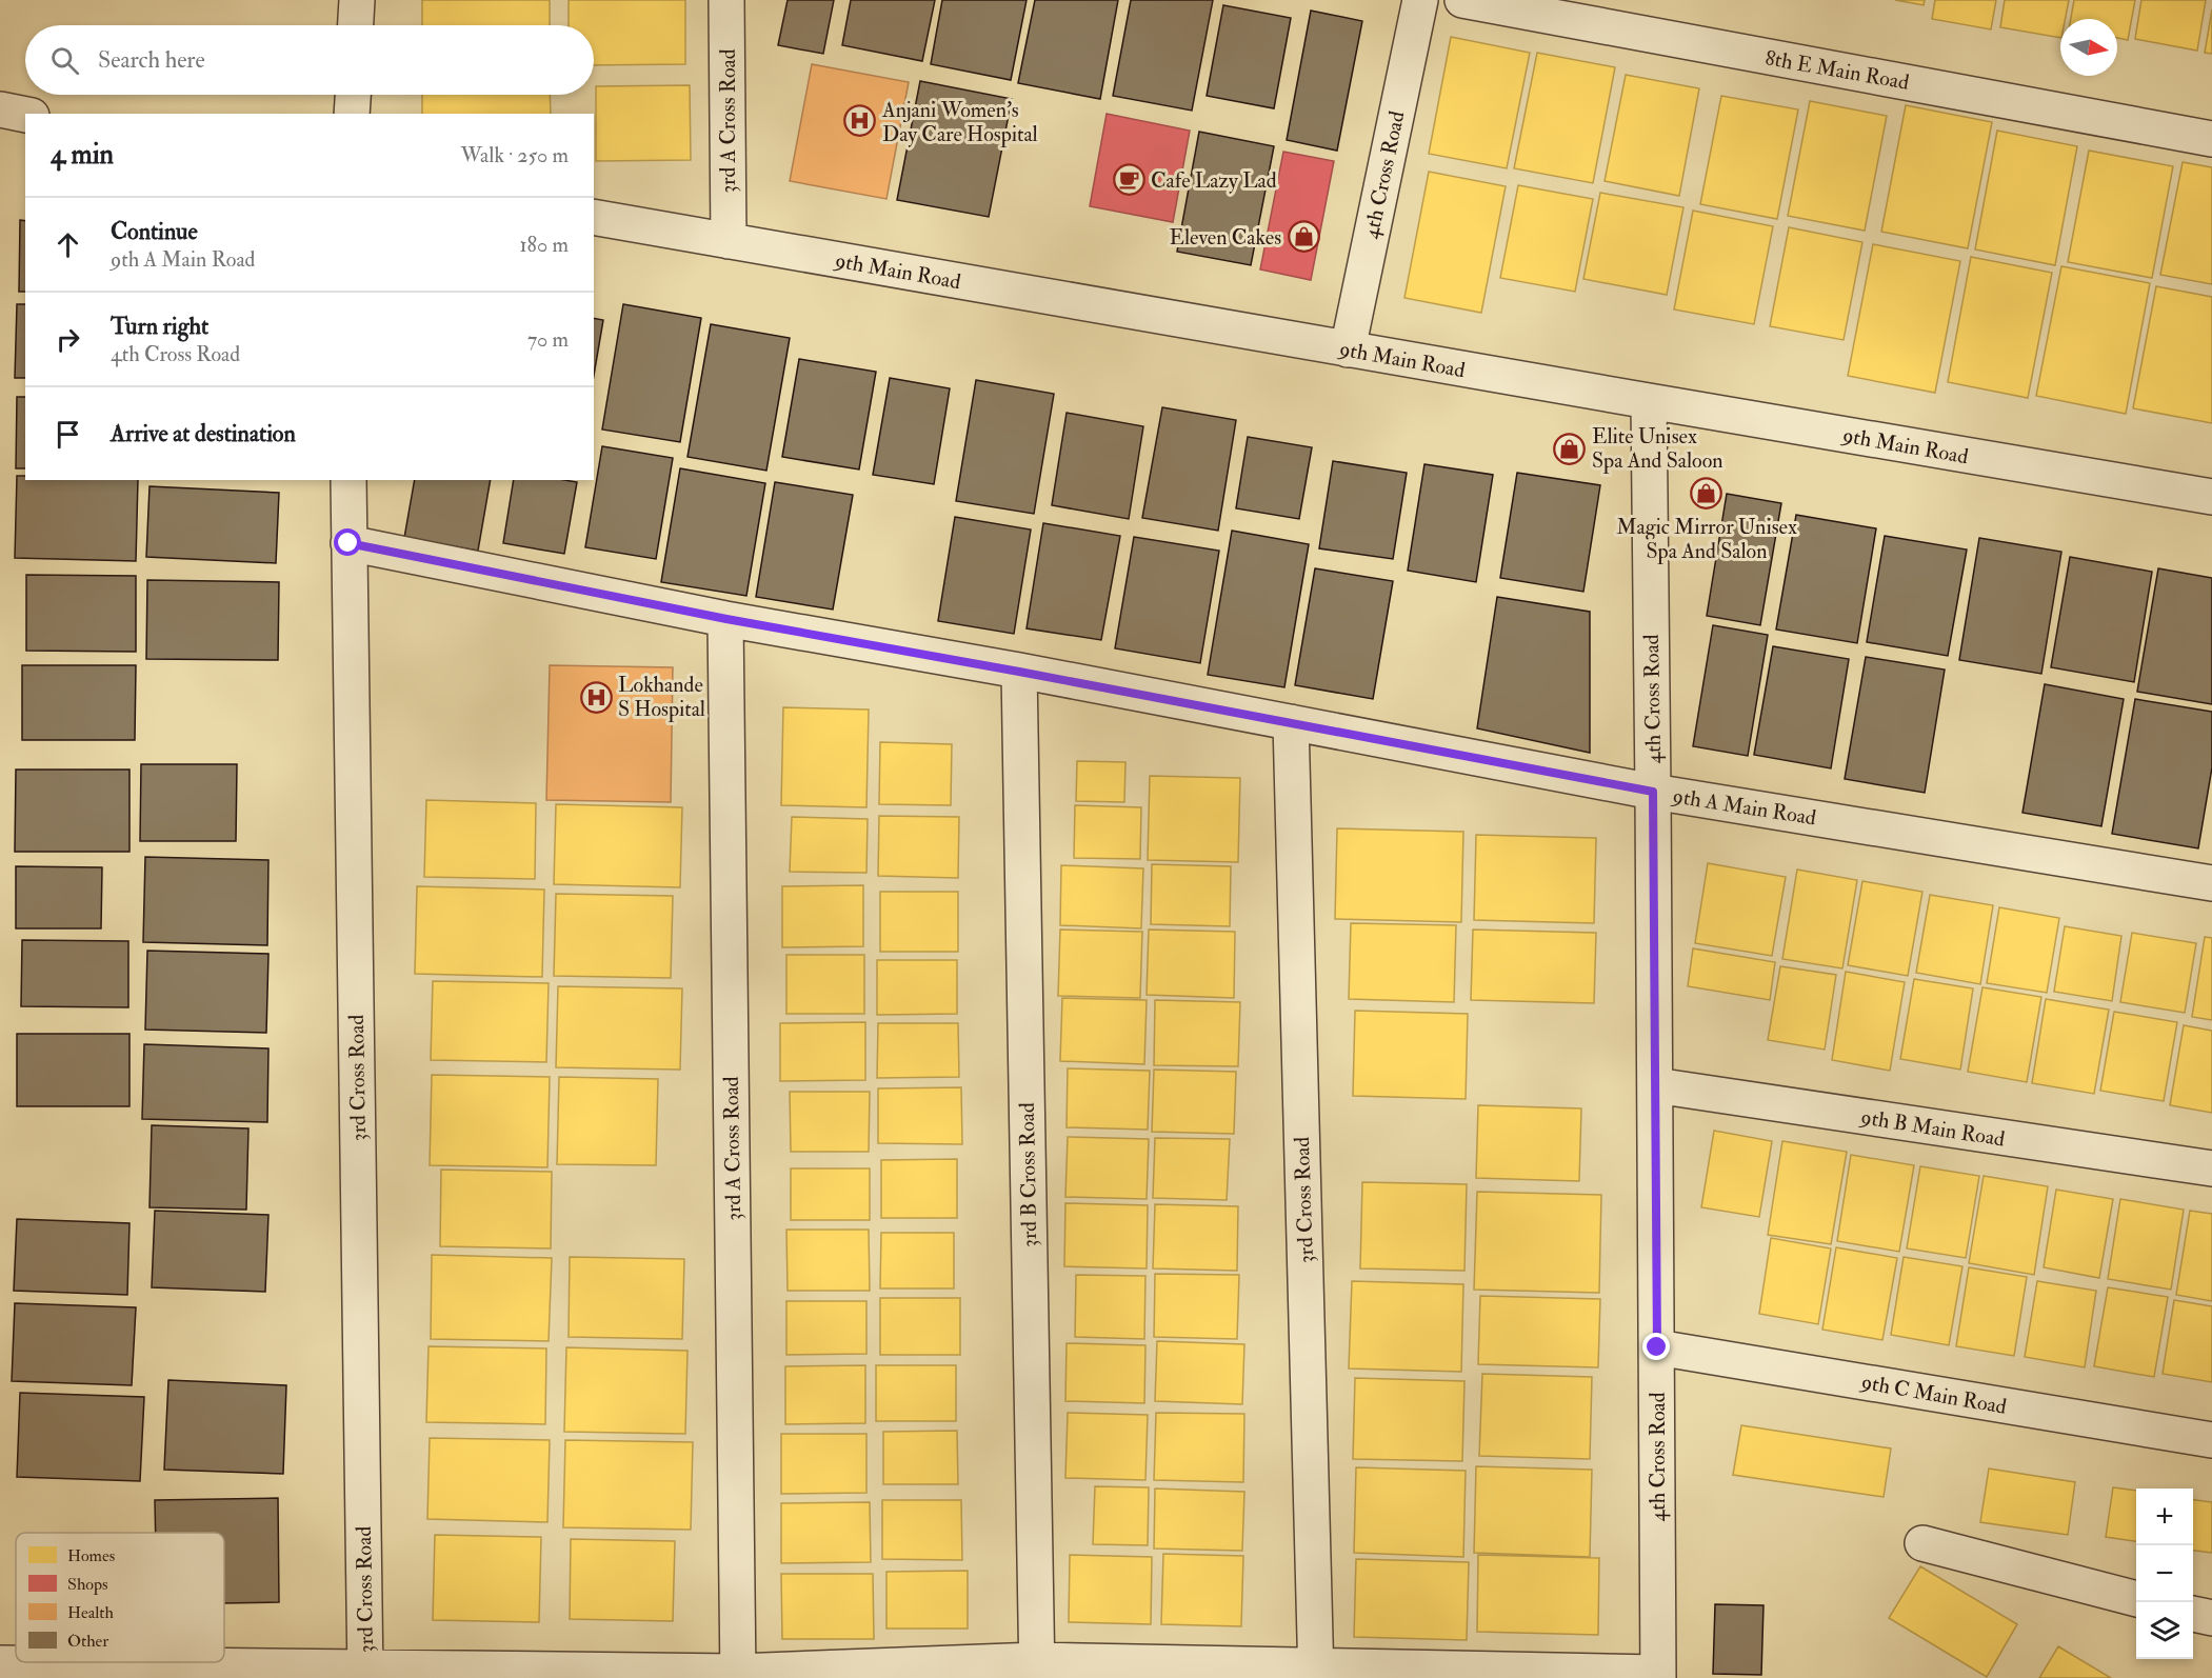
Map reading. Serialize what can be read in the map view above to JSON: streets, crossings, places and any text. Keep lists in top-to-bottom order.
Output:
{
  "streets": {
    "street": [
      "8th E Main Road",
      "3rd A Cross Road",
      "4th Cross Road",
      "9th Main Road",
      "9th A Main Road",
      "3rd Cross Road",
      "9th B Main Road",
      "3rd B Cross Road",
      "9th C Main Road"
    ]
  },
  "crossings": [
    ["3rd A Cross Road", "9th Main Road"],
    ["3rd A Cross Road", "9th A Main Road"],
    ["4th Cross Road", "9th Main Road"],
    ["4th Cross Road", "9th A Main Road"],
    ["4th Cross Road", "9th B Main Road"],
    ["4th Cross Road", "9th C Main Road"],
    ["9th A Main Road", "3rd Cross Road"],
    ["9th A Main Road", "3rd B Cross Road"]
  ],
  "places": {
    "hospital": ["Anjani Women's Day Care Hospital", "Lokhande S Hospital"],
    "cafe": ["Cafe Lazy Lad"],
    "shop": ["Eleven Cakes", "Elite Unisex Spa And Saloon", "Magic Mirror Unisex Spa And Salon"]
  },
  "legend": [
    "Homes",
    "Shops",
    "Health",
    "Other"
  ],
  "north": "right",
  "page": {
    "search": "Search here",
    "heading": ["4 min", "Walk · 250 m"],
    "list": [
      ["Continue", "9th A Main Road", "180 m"],
      ["Turn right", "4th Cross Road", "70 m"],
      "Arrive at destination"
    ],
    "map_buttons": ["+", "−"]
  }
}
